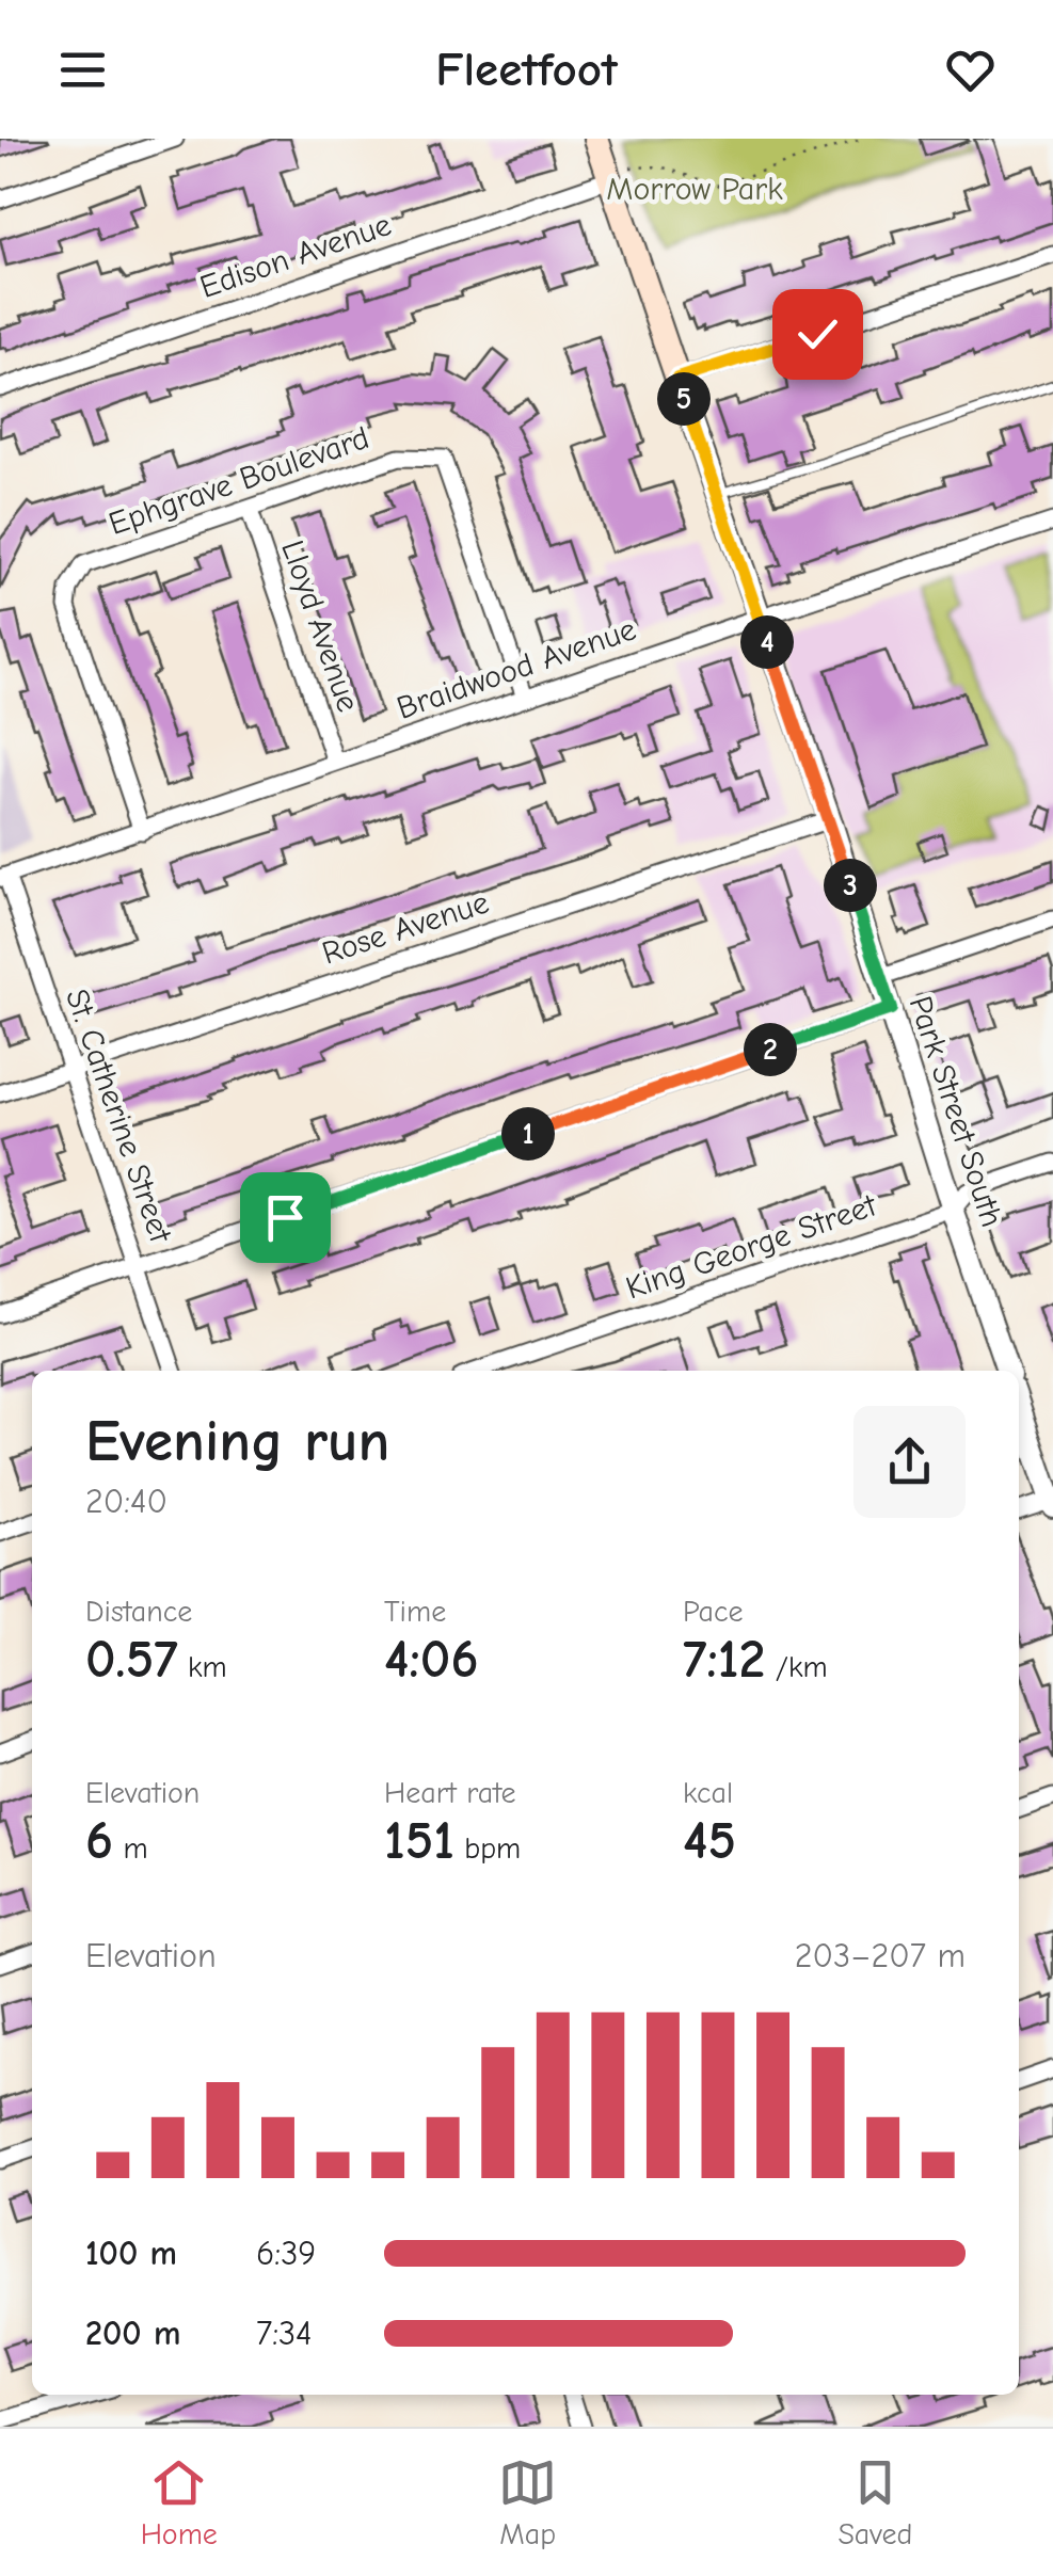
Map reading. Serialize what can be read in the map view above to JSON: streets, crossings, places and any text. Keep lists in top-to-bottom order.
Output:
{
  "streets": {
    "main road": ["Park Street South"],
    "street": [
      "Edison Avenue",
      "Ephgrave Boulevard",
      "Lloyd Avenue",
      "Braidwood Avenue",
      "Rose Avenue",
      "St. Catherine Street",
      "King George Street"
    ]
  },
  "crossings": [
    ["Edison Avenue", "Park Street South"],
    ["Ephgrave Boulevard", "Lloyd Avenue"],
    ["Ephgrave Boulevard", "Braidwood Avenue"],
    ["Lloyd Avenue", "Braidwood Avenue"],
    ["Braidwood Avenue", "Park Street South"],
    ["Braidwood Avenue", "St. Catherine Street"],
    ["Rose Avenue", "Park Street South"],
    ["Rose Avenue", "St. Catherine Street"],
    ["Park Street South", "King George Street"]
  ],
  "parks": ["Morrow Park"],
  "page": {
    "header": "Fleetfoot",
    "pins": [
      "5",
      "4",
      "3",
      "2",
      "1"
    ],
    "heading": ["Evening run", "20:40"],
    "stats": [
      ["Distance", "0.57 km"],
      ["Time", "4:06"],
      ["Pace", "7:12 /km"],
      ["Elevation", "6 m"],
      ["Heart rate", "151 bpm"],
      ["kcal", "45"]
    ],
    "chart": ["Elevation", "203–207 m"],
    "list": [
      {
        "name": "100 m",
        "note": "6:39"
      },
      {
        "name": "200 m",
        "note": "7:34"
      }
    ],
    "tabs": ["Home", "Map", "Saved"]
  }
}
